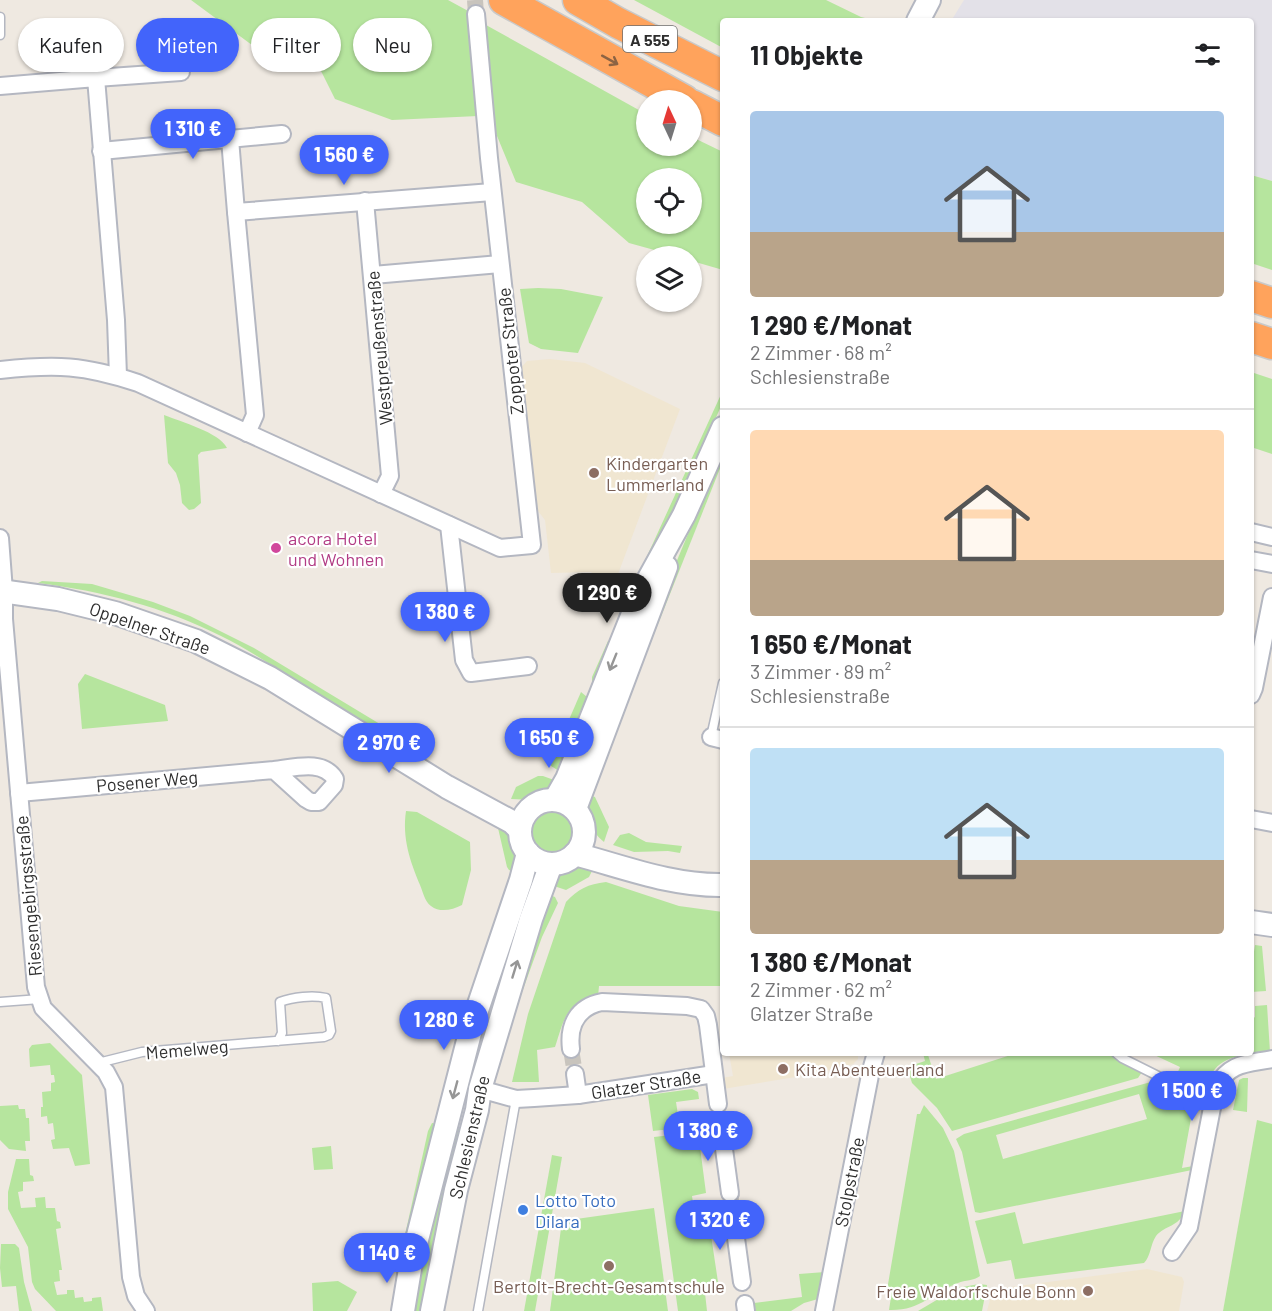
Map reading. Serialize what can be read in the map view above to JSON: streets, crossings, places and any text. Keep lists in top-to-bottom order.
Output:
{
  "streets": {
    "highway": ["A 555"],
    "street": [
      "Westpreußenstraße",
      "Zoppoter Straße",
      "Oppelner Straße",
      "Posener Weg",
      "Riesengebirgsstraße",
      "Glatzer Straße",
      "Schlesienstraße",
      "Stolpstraße"
    ],
    "lane": ["Memelweg"]
  },
  "crossings": [
    ["Oppelner Straße", "Riesengebirgsstraße"],
    ["Oppelner Straße", "Schlesienstraße"],
    ["Posener Weg", "Riesengebirgsstraße"],
    ["Riesengebirgsstraße", "Memelweg"],
    ["Glatzer Straße", "Schlesienstraße"]
  ],
  "places": [
    "Kindergarten Lummerland",
    "acora Hotel und Wohnen",
    "Kita Abenteuerland",
    "Lotto Toto Dilara",
    "Bertolt-Brecht-Gesamtschule",
    "Freie Waldorfschule Bonn"
  ],
  "north": "top",
  "page": {
    "chip": [
      "Kaufen",
      "Mieten",
      "Filter",
      "Neu"
    ],
    "heading": "11 Objekte",
    "list": [
      {
        "name": "1 290 €/Monat",
        "note": "2 Zimmer · 68 m² · Schlesienstraße"
      },
      {
        "name": "1 650 €/Monat",
        "note": "3 Zimmer · 89 m² · Schlesienstraße"
      },
      {
        "name": "1 380 €/Monat",
        "note": "2 Zimmer · 62 m² · Glatzer Straße"
      }
    ],
    "price": [
      "1 310 €",
      "1 560 €",
      "1 290 €",
      "1 380 €",
      "1 650 €",
      "2 970 €",
      "1 280 €",
      "1 500 €",
      "1 380 €",
      "1 320 €",
      "1 140 €"
    ]
  }
}
